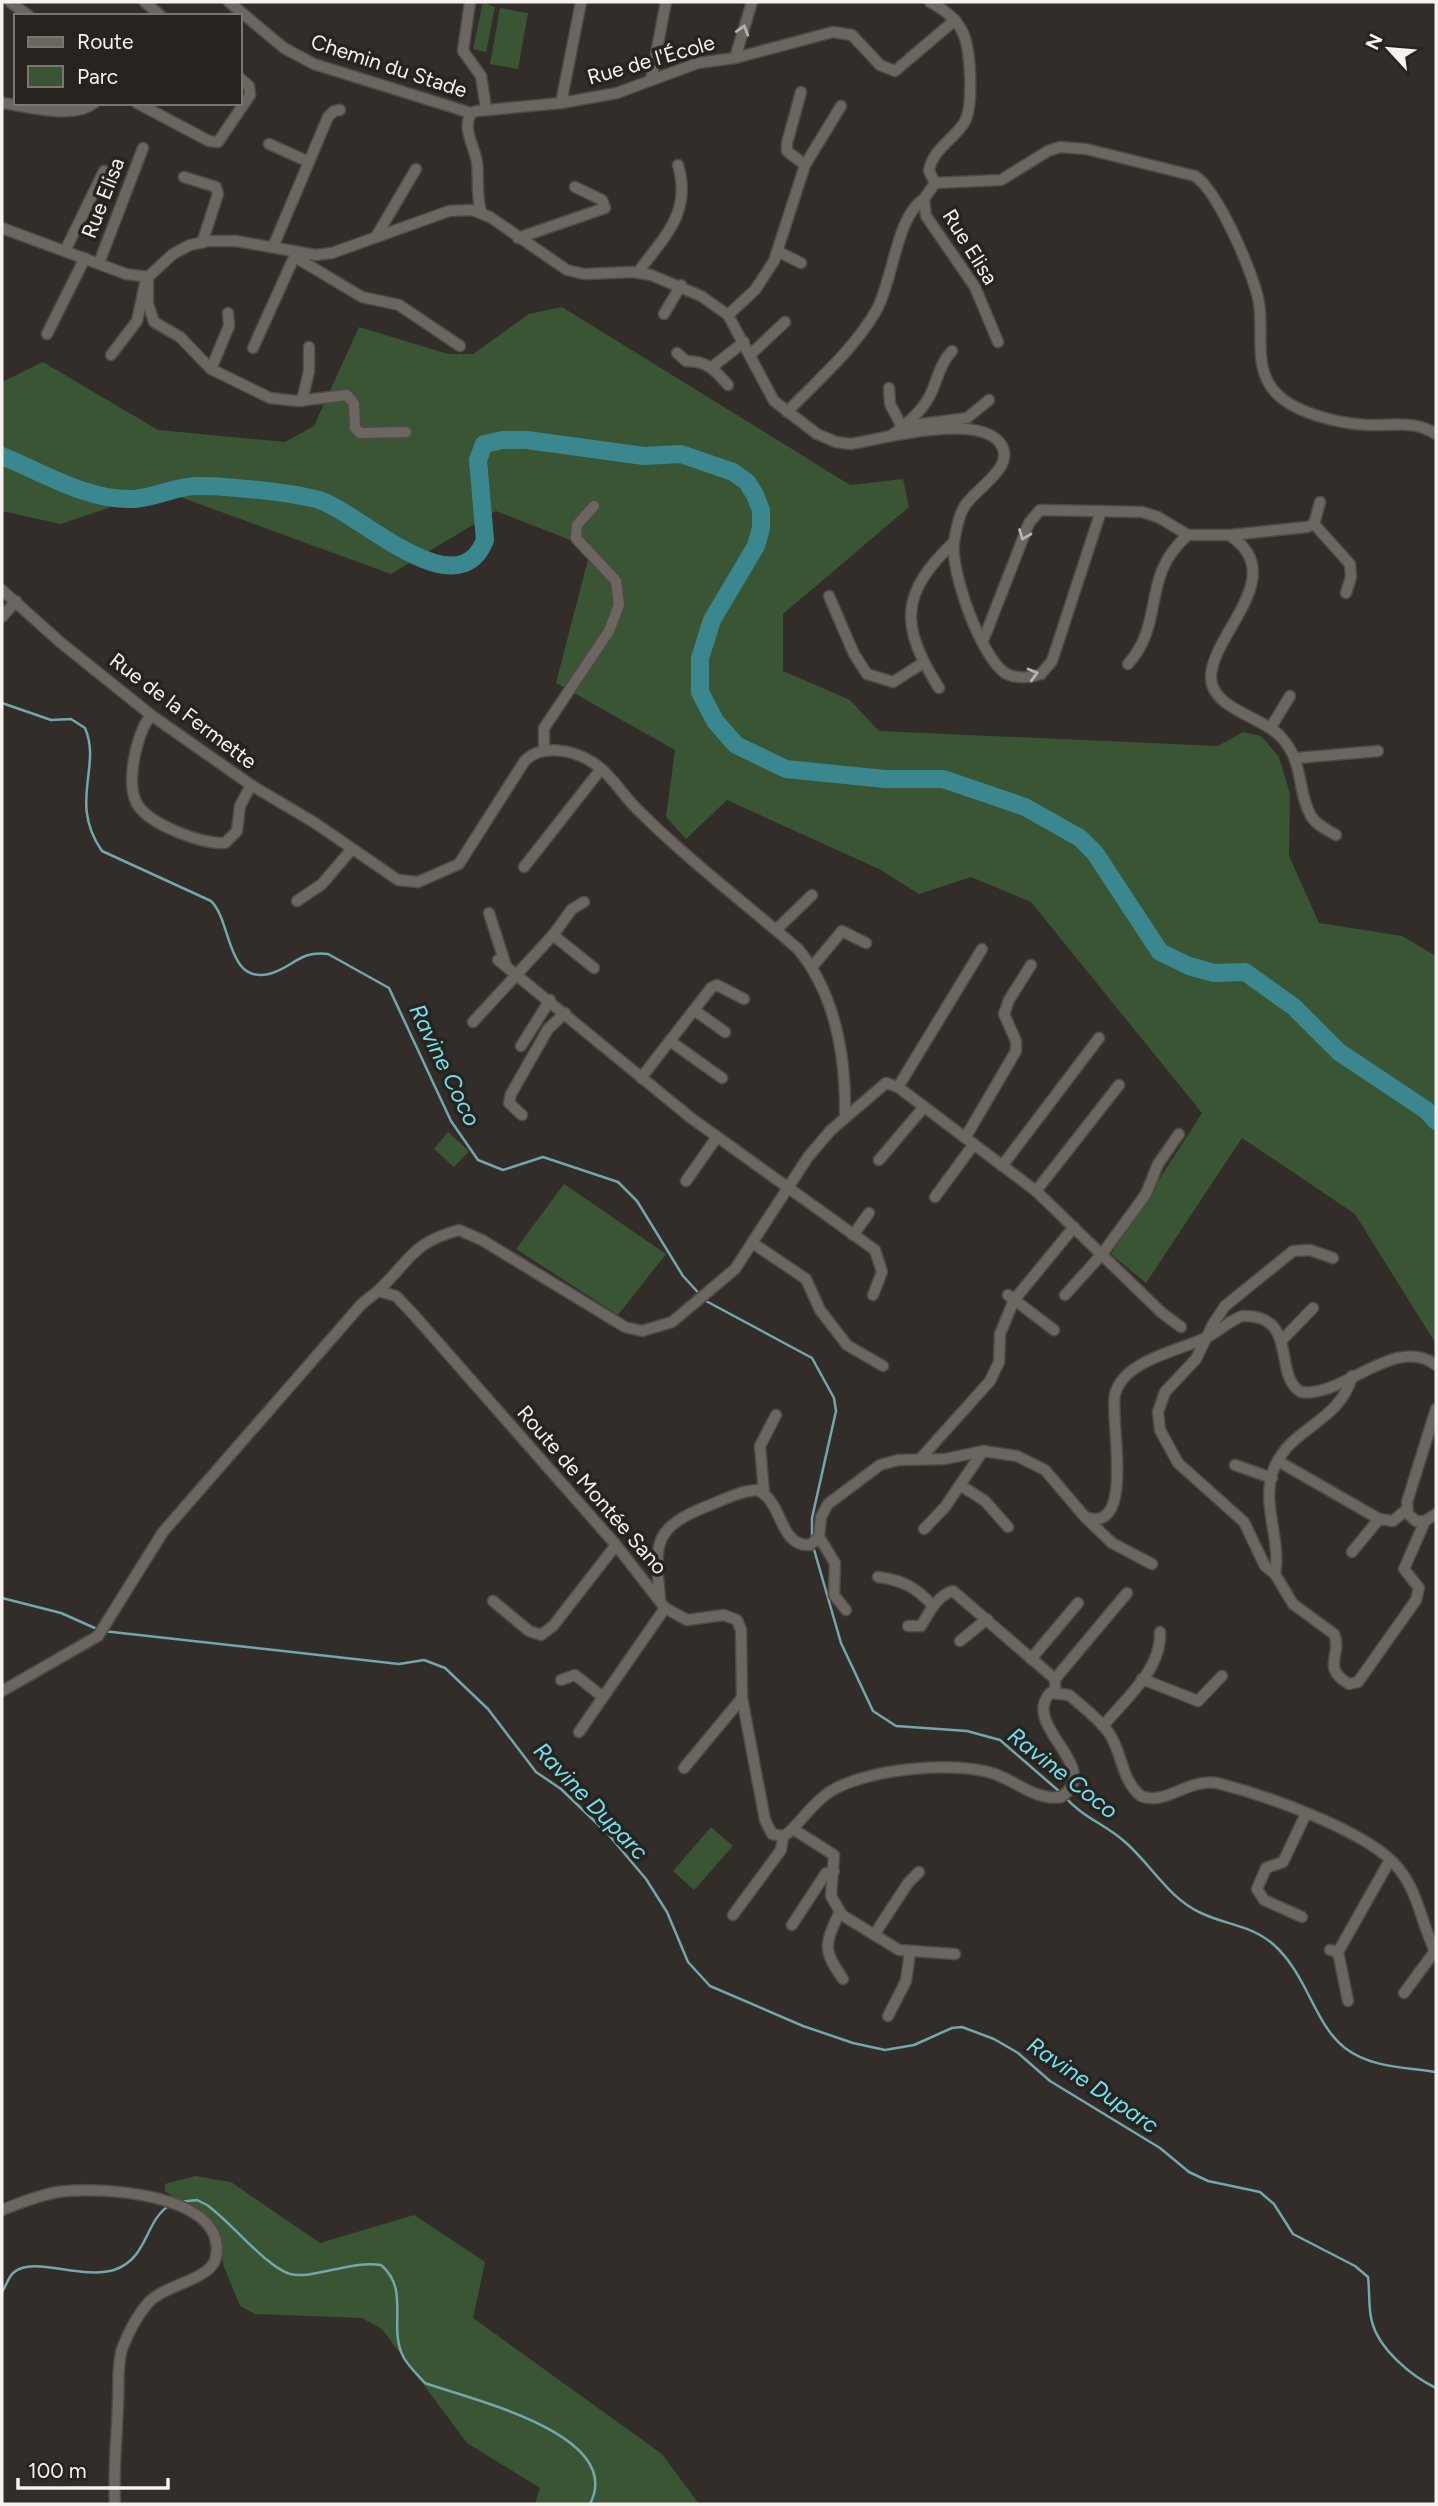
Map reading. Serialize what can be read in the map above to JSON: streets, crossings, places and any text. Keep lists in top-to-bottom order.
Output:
{
  "streets": {
    "street": [
      "Rue de l'École",
      "Chemin du Stade",
      "Rue Elisa",
      "Rue de la Fermette",
      "Route de Montée Sano"
    ]
  },
  "crossings": [
    ["Rue de l'École", "Chemin du Stade"]
  ],
  "water": ["Ravine Coco", "Ravine Duparc"],
  "legend": ["Route", "Parc"],
  "scale_bar": "100 m",
  "north": "top left"
}
